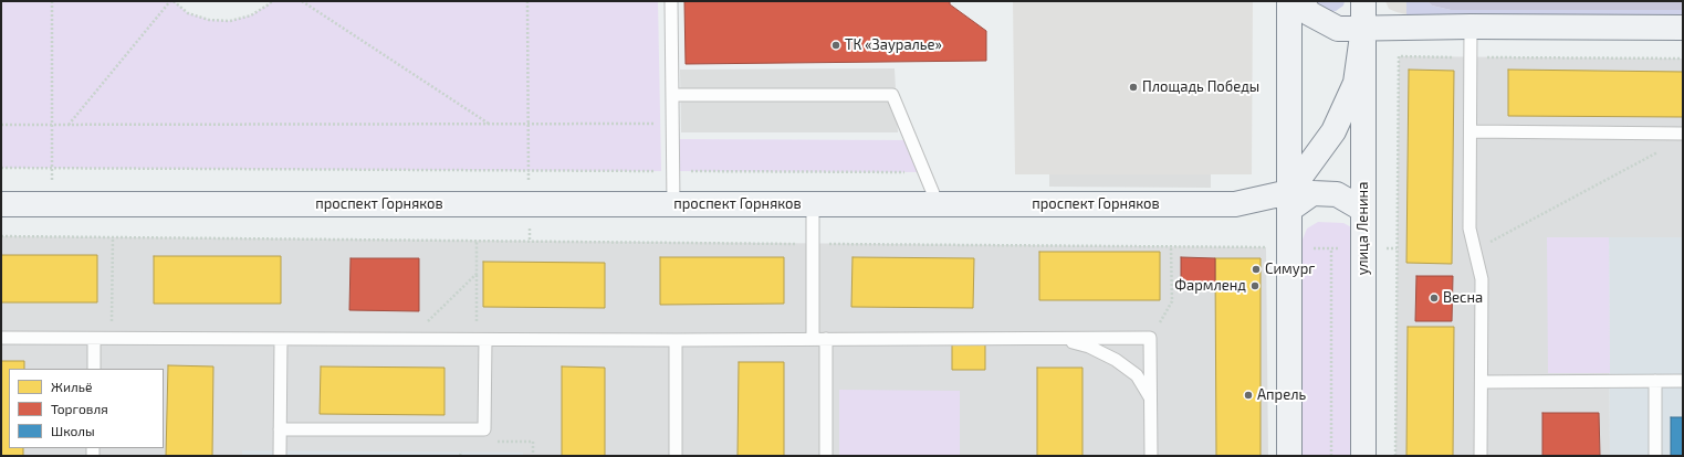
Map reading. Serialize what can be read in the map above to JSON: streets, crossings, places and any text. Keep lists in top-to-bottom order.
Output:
{
  "streets": {
    "main road": ["проспект Горняков", "улица Ленина"]
  },
  "places": [
    "ТК «Зауралье»",
    "Площадь Победы",
    "Симург",
    "Фармленд",
    "Весна",
    "Апрель"
  ],
  "legend": ["Жильё", "Торговля", "Школы"]
}
